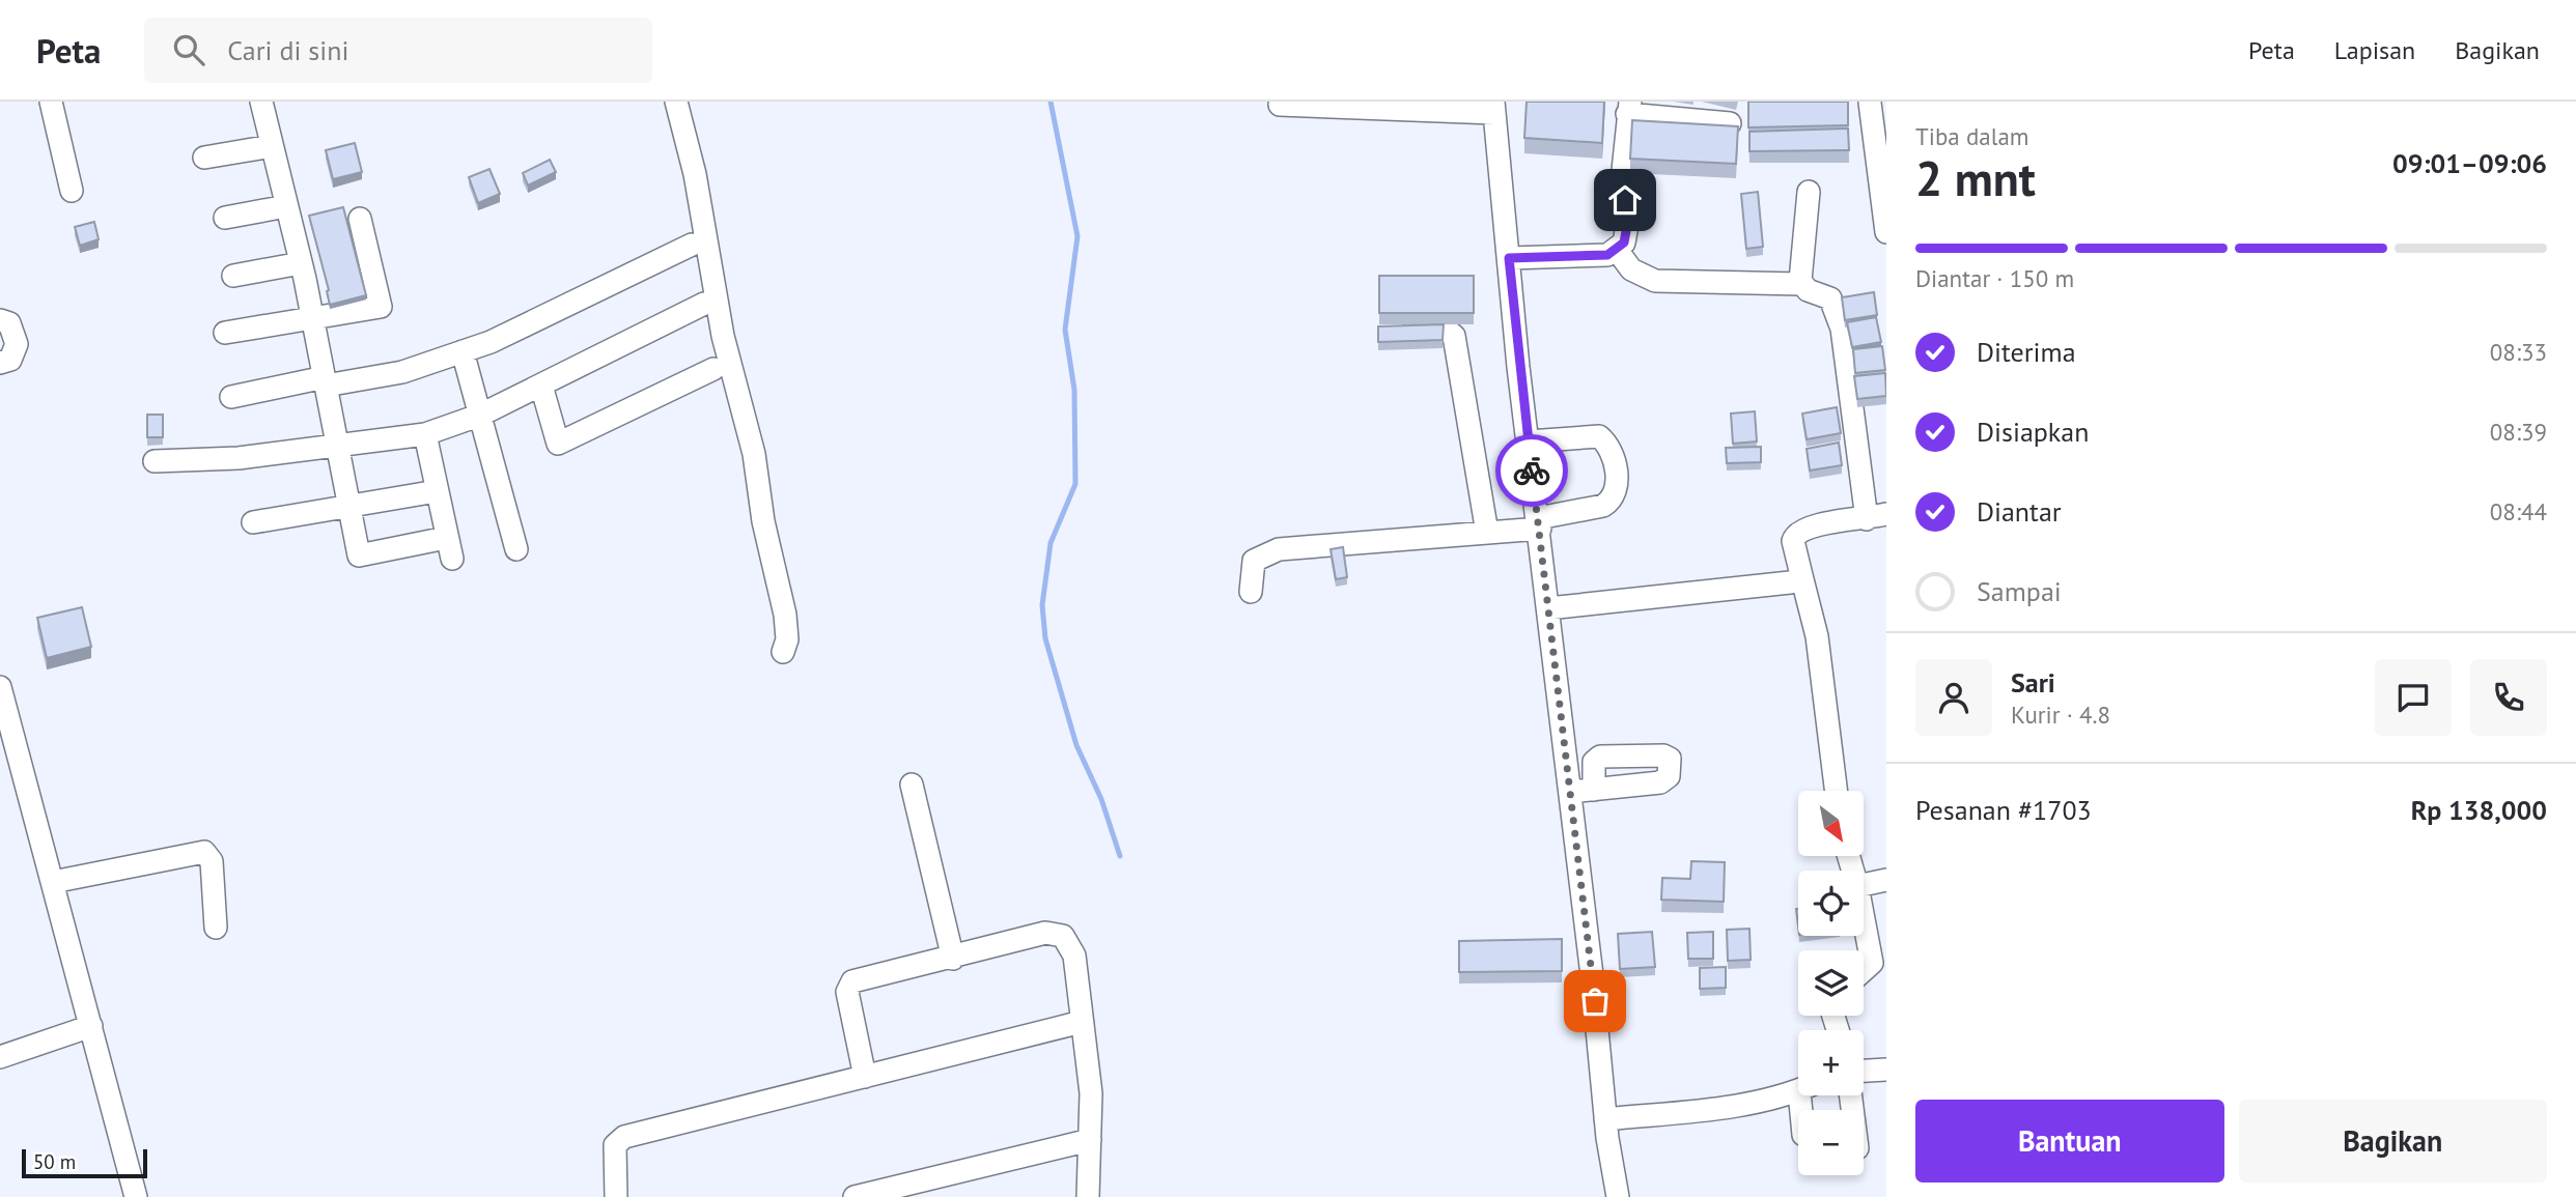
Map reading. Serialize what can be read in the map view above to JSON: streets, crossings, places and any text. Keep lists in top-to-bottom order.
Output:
{
  "scale_bar": "50 m",
  "north": "bottom right",
  "page": {
    "header": "Peta",
    "search": "Cari di sini",
    "nav": ["Peta", "Lapisan", "Bagikan"],
    "heading": ["2 mnt", "Tiba dalam", "09:01–09:06"],
    "panel": [
      "Sari",
      "Kurir · 4.8",
      "Pesanan #1703",
      "Rp 138,000"
    ],
    "bar": "Diantar · 150 m",
    "list": [
      ["Diterima", "08:33"],
      ["Disiapkan", "08:39"],
      ["Diantar", "08:44"],
      "Sampai"
    ],
    "map_buttons": ["+", "−"],
    "buttons": ["Bantuan", "Bagikan"],
    "scale": "50 m"
  }
}
